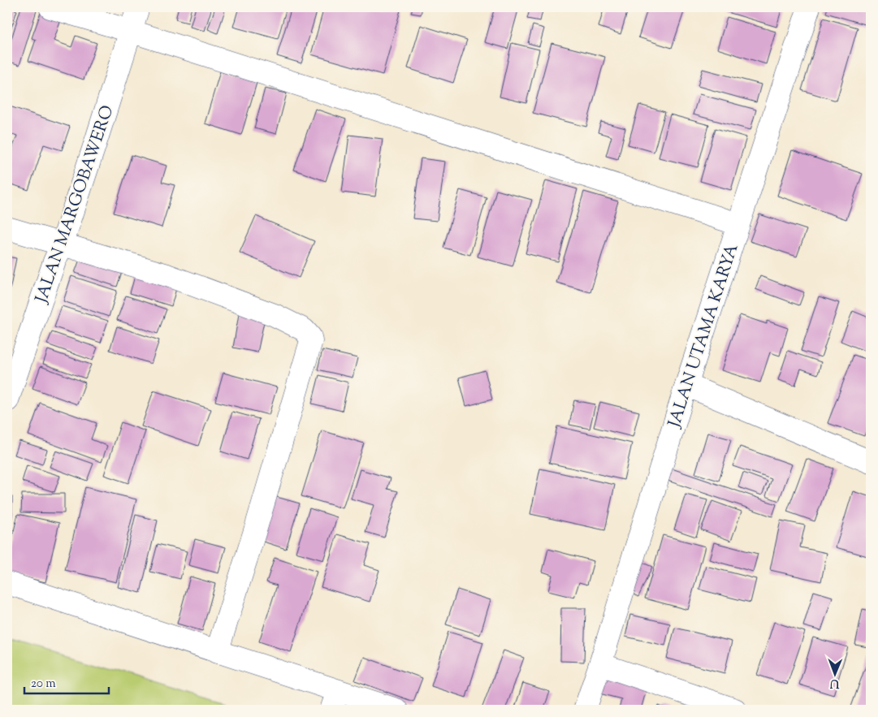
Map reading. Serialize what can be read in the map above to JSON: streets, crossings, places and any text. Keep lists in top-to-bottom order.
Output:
{
  "streets": {
    "street": ["JALAN MARGOBAWERO", "JALAN UTAMA KARYA"]
  },
  "scale_bar": "20 m",
  "north": "bottom"
}
